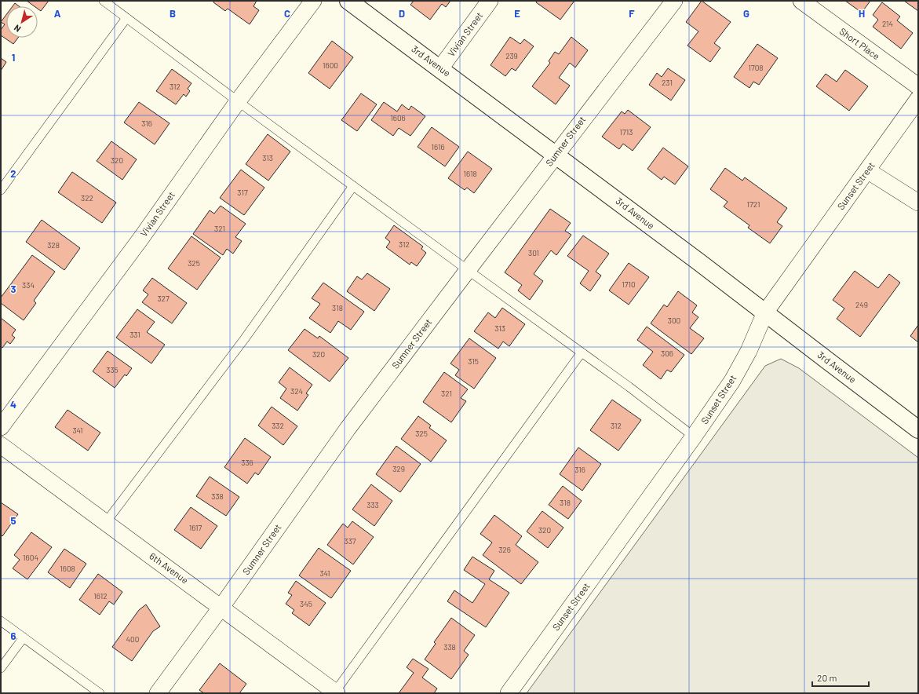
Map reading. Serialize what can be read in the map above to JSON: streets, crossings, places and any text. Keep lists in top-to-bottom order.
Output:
{
  "streets": {
    "street": [
      "Vivian Street",
      "Short Place",
      "3rd Avenue",
      "Sumner Street",
      "Sunset Street",
      "6th Avenue"
    ]
  },
  "crossings": [
    ["Vivian Street", "3rd Avenue"],
    ["3rd Avenue", "Sumner Street"],
    ["3rd Avenue", "Sunset Street"],
    ["Sumner Street", "6th Avenue"]
  ],
  "house_numbers": [
    "214",
    "239",
    "1600",
    "1708",
    "231",
    "312",
    "1606",
    "316",
    "1713",
    "1616",
    "313",
    "320",
    "1618",
    "317",
    "322",
    "1721",
    "321",
    "312",
    "328",
    "301",
    "325",
    "1710",
    "334",
    "327",
    "249",
    "318",
    "300",
    "313",
    "331",
    "306",
    "320",
    "315",
    "335",
    "324",
    "321",
    "332",
    "312",
    "341",
    "325",
    "336",
    "329",
    "316",
    "338",
    "318",
    "333",
    "1617",
    "320",
    "337",
    "326",
    "1604",
    "1608",
    "341",
    "1612",
    "345",
    "400",
    "338"
  ],
  "scale_bar": "20 m",
  "north": "bottom left",
  "grid": {
    "columns": [
      "A",
      "B",
      "C",
      "D",
      "E",
      "F",
      "G",
      "H"
    ],
    "rows": [
      "1",
      "2",
      "3",
      "4",
      "5",
      "6"
    ]
  }
}
